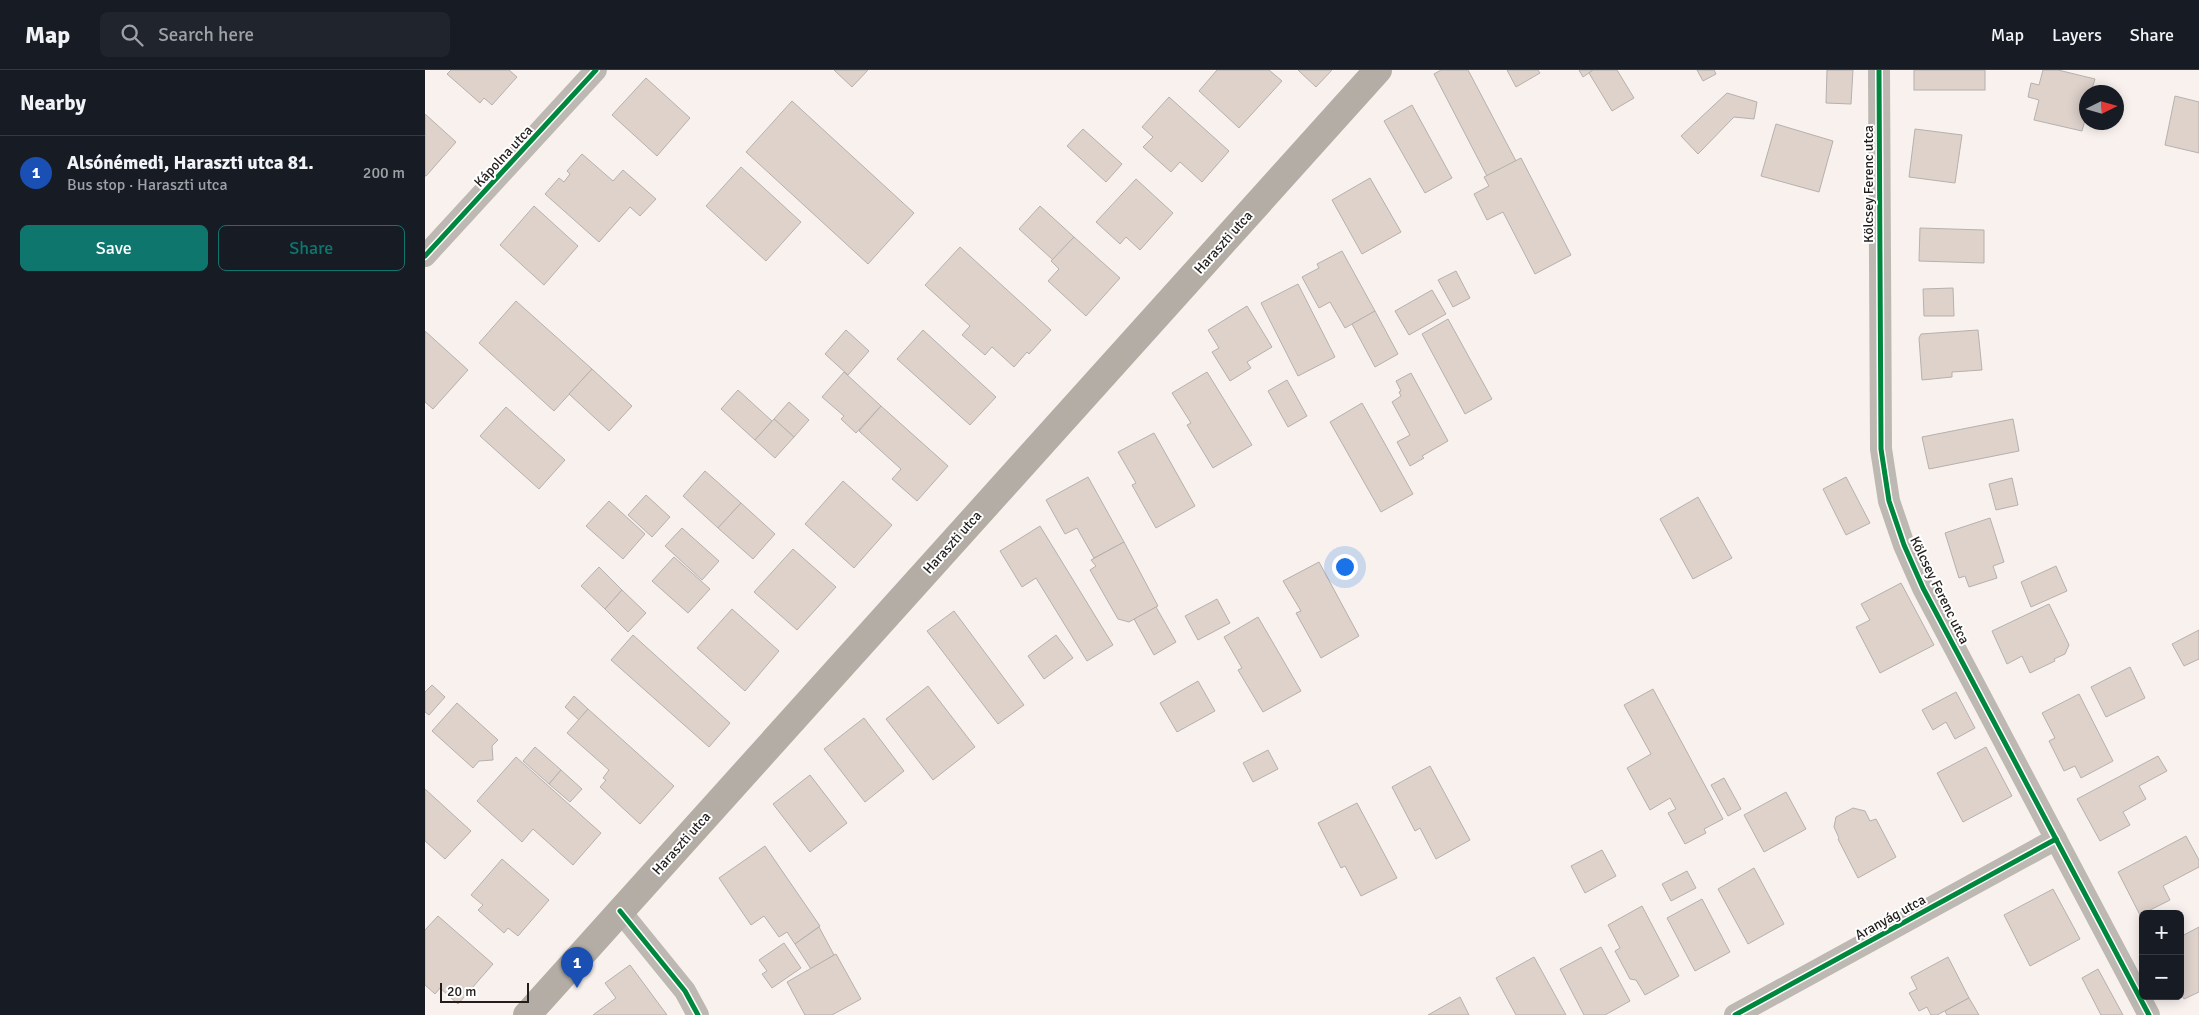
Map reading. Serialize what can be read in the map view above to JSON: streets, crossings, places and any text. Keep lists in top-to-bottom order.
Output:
{
  "streets": {
    "main road": ["Haraszti utca"],
    "street": ["Kápolna utca", "Kölcsey Ferenc utca", "Aranyág utca"]
  },
  "crossings": [
    ["Kölcsey Ferenc utca", "Aranyág utca"]
  ],
  "scale_bar": "20 m",
  "north": "right",
  "page": {
    "header": "Map",
    "search": "Search here",
    "nav": ["Map", "Layers", "Share"],
    "heading": "Nearby",
    "list": [
      {
        "mark": "1",
        "name": "Alsónémedi, Haraszti utca 81.",
        "note": "Bus stop · Haraszti utca",
        "value": "200 m"
      }
    ],
    "buttons": ["Save", "Share"],
    "map_buttons": ["+", "−"],
    "pins": "1",
    "scale": "20 m"
  }
}
